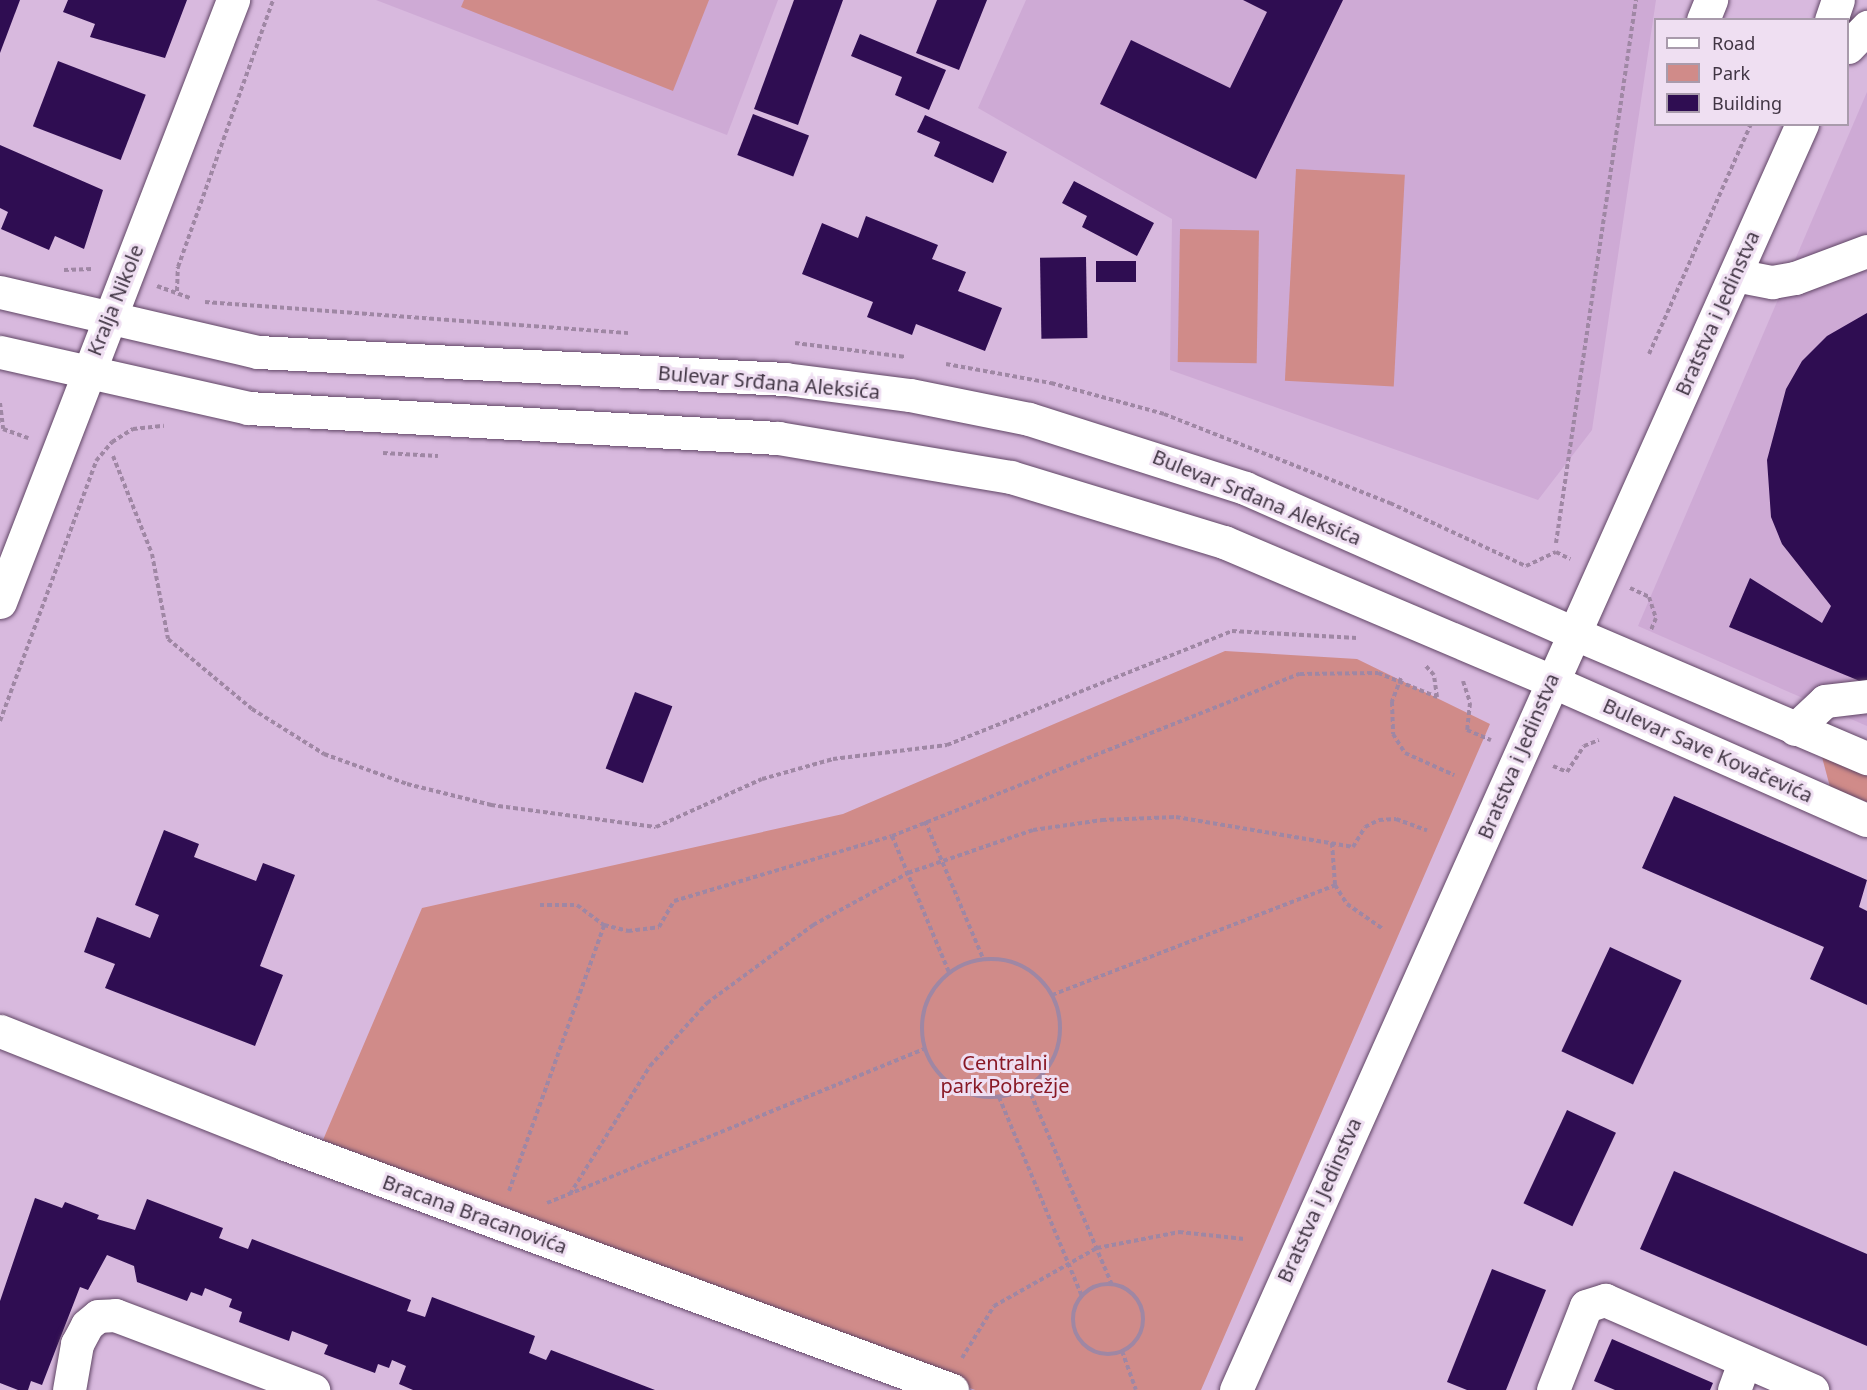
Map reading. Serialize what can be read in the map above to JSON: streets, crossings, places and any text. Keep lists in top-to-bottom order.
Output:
{
  "streets": {
    "main road": [
      "Kralja Nikole",
      "Bratstva i Jedinstva",
      "Bulevar Srđana Aleksića",
      "Bulevar Save Kovačevića",
      "Bracana Bracanovića"
    ]
  },
  "crossings": [
    ["Kralja Nikole", "Bulevar Srđana Aleksića"],
    ["Bratstva i Jedinstva", "Bulevar Srđana Aleksića"],
    ["Bratstva i Jedinstva", "Bulevar Save Kovačevića"]
  ],
  "parks": ["Centralni park Pobrežje"],
  "legend": ["Road", "Park", "Building"]
}
